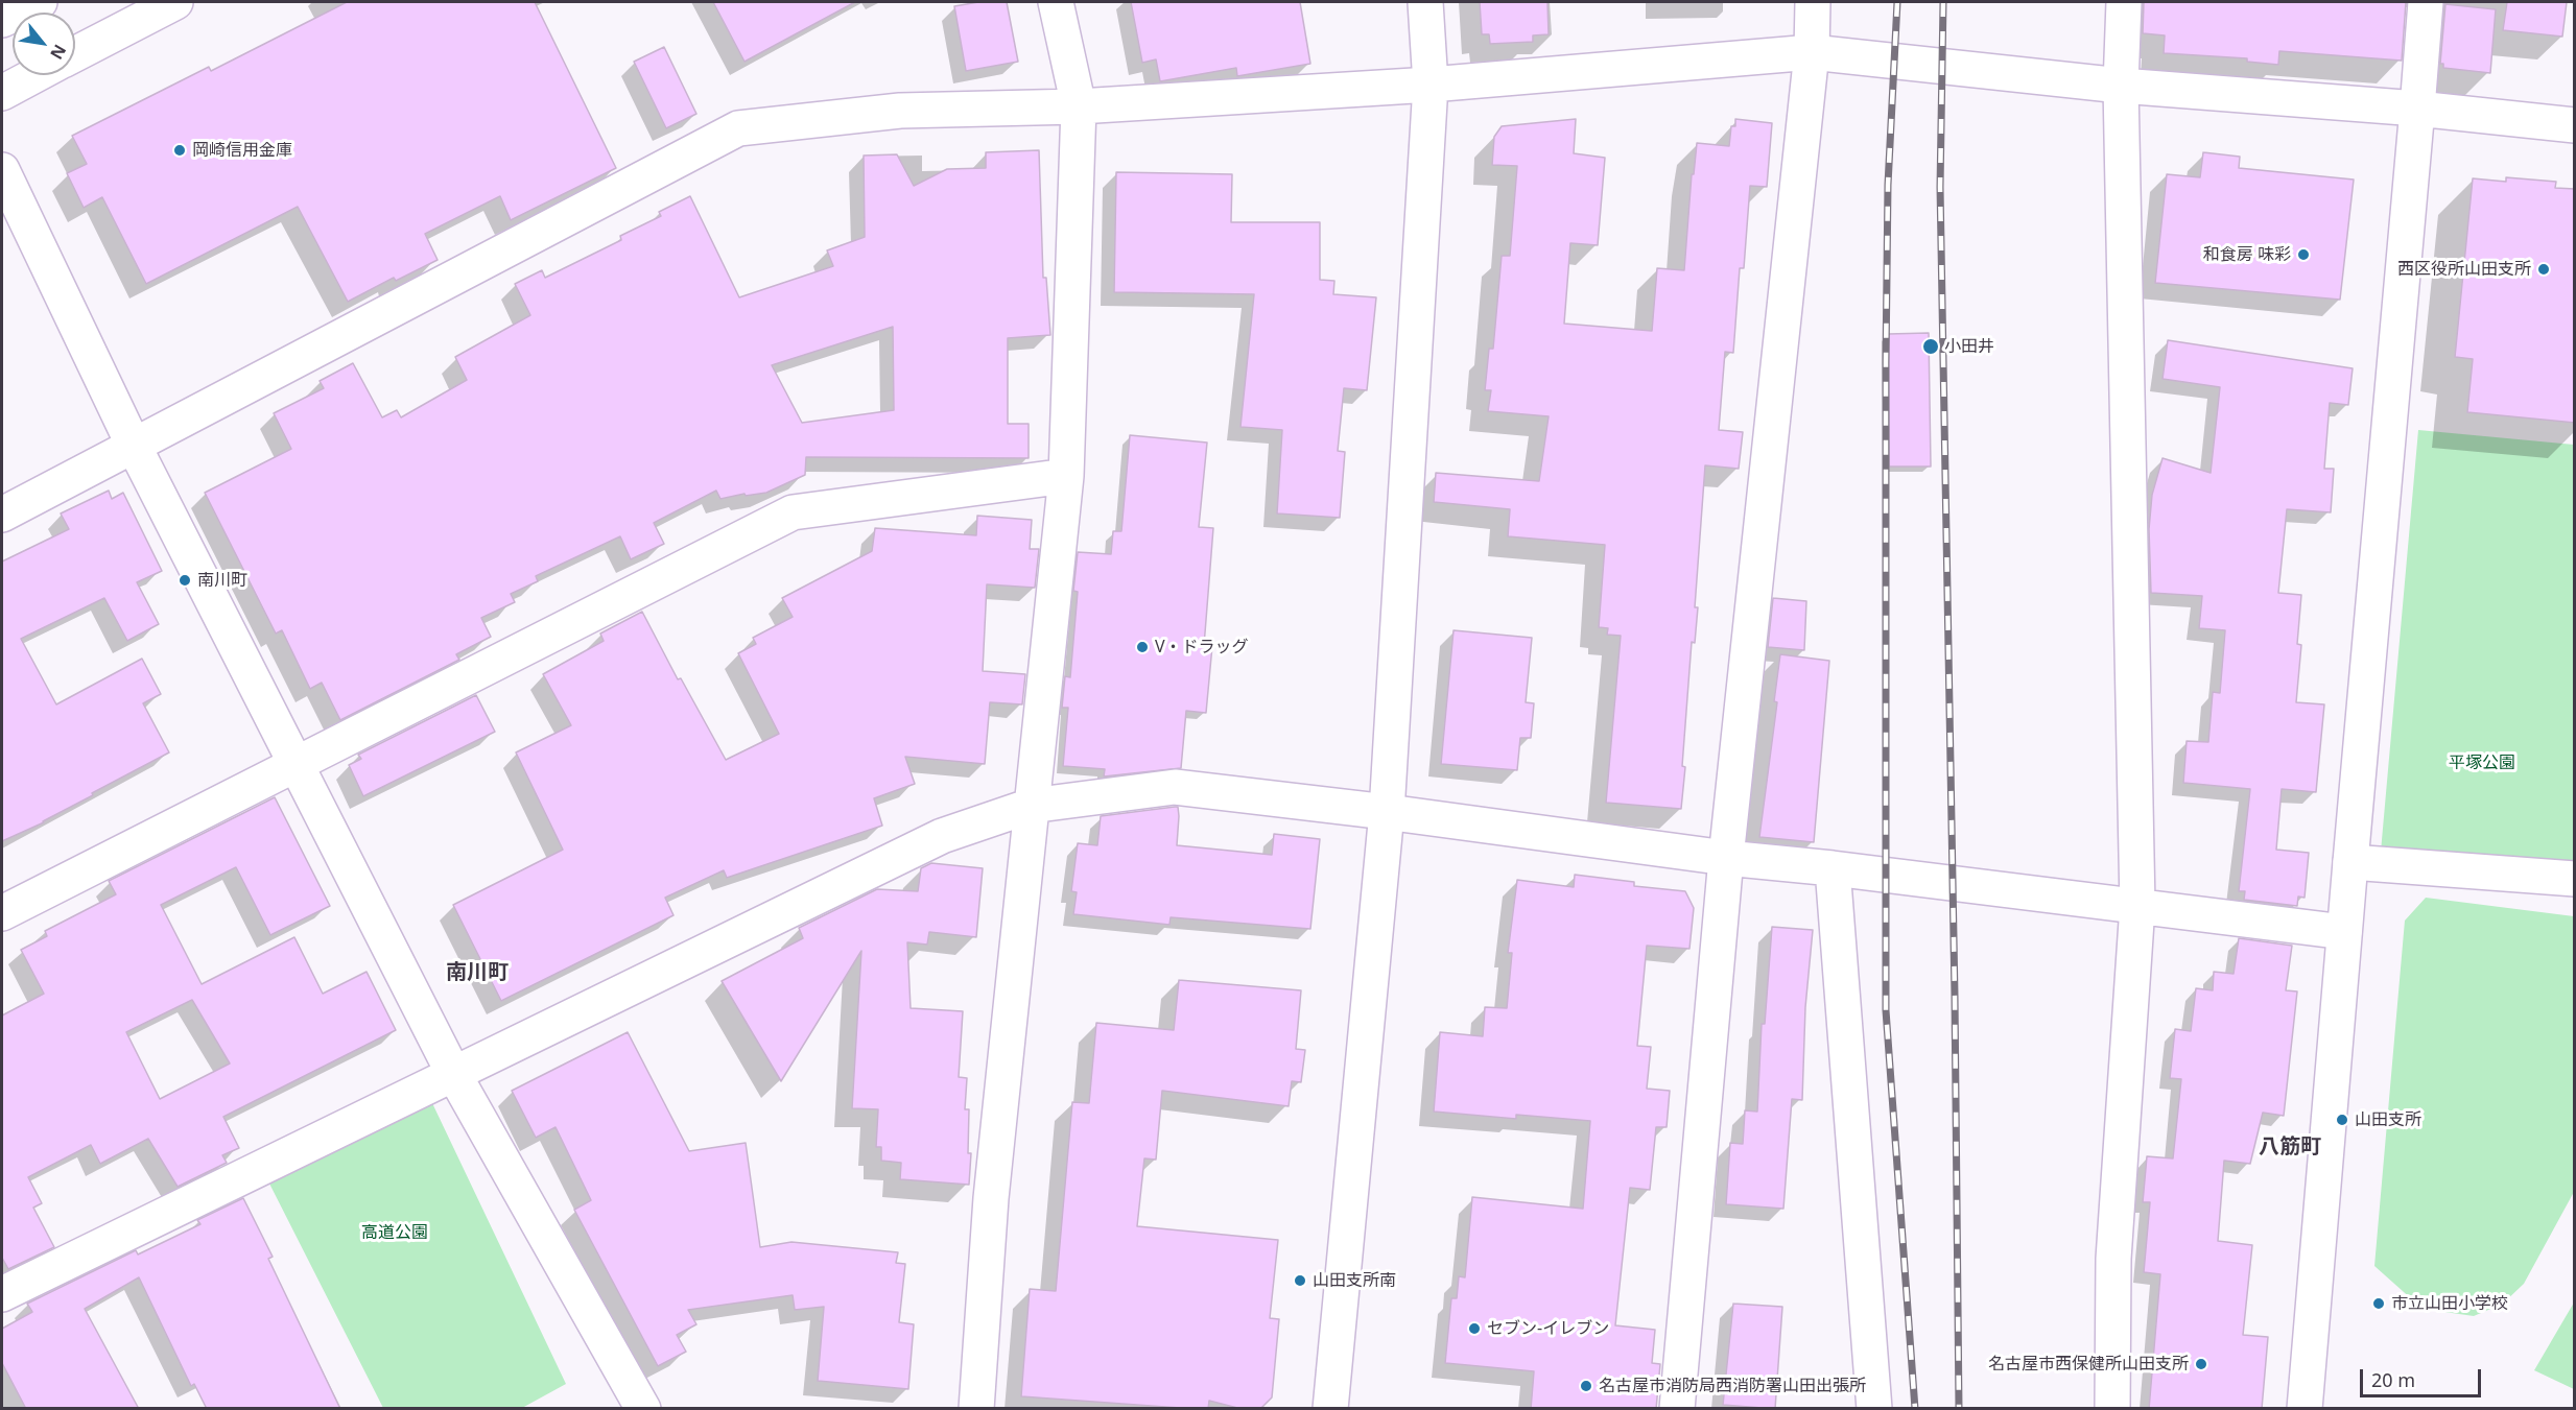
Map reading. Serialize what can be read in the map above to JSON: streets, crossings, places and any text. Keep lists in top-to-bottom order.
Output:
{
  "districts": ["南川町", "八筋町"],
  "parks": ["平塚公園", "高道公園"],
  "places": [
    "岡崎信用金庫",
    "和食房 味彩",
    "西区役所山田支所",
    "小田井",
    "南川町",
    "V・ドラッグ",
    "山田支所",
    "山田支所南",
    "市立山田小学校",
    "セブン-イレブン",
    "名古屋市西保健所山田支所",
    "名古屋市消防局西消防署山田出張所"
  ],
  "scale_bar": "20 m",
  "north": "bottom right"
}
